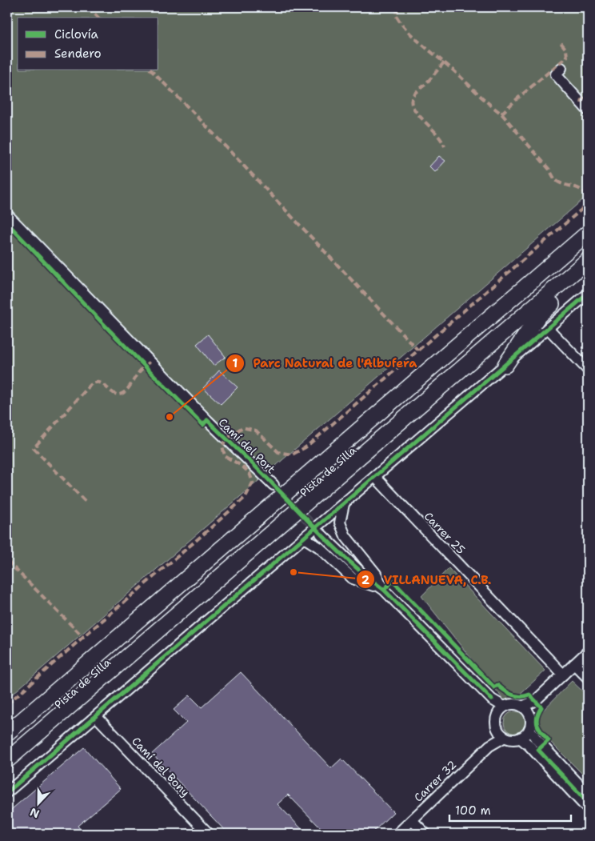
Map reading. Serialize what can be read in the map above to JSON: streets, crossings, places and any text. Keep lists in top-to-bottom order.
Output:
{
  "streets": {
    "highway": ["Pista de Silla"],
    "street": [
      "Camí del Port",
      "Carrer 25",
      "Camí del Bony",
      "Carrer 32"
    ]
  },
  "places": ["Parc Natural de l'Albufera", "VILLANUEVA, C.B."],
  "legend": ["Ciclovía", "Sendero"],
  "scale_bar": "100 m",
  "north": "bottom"
}
